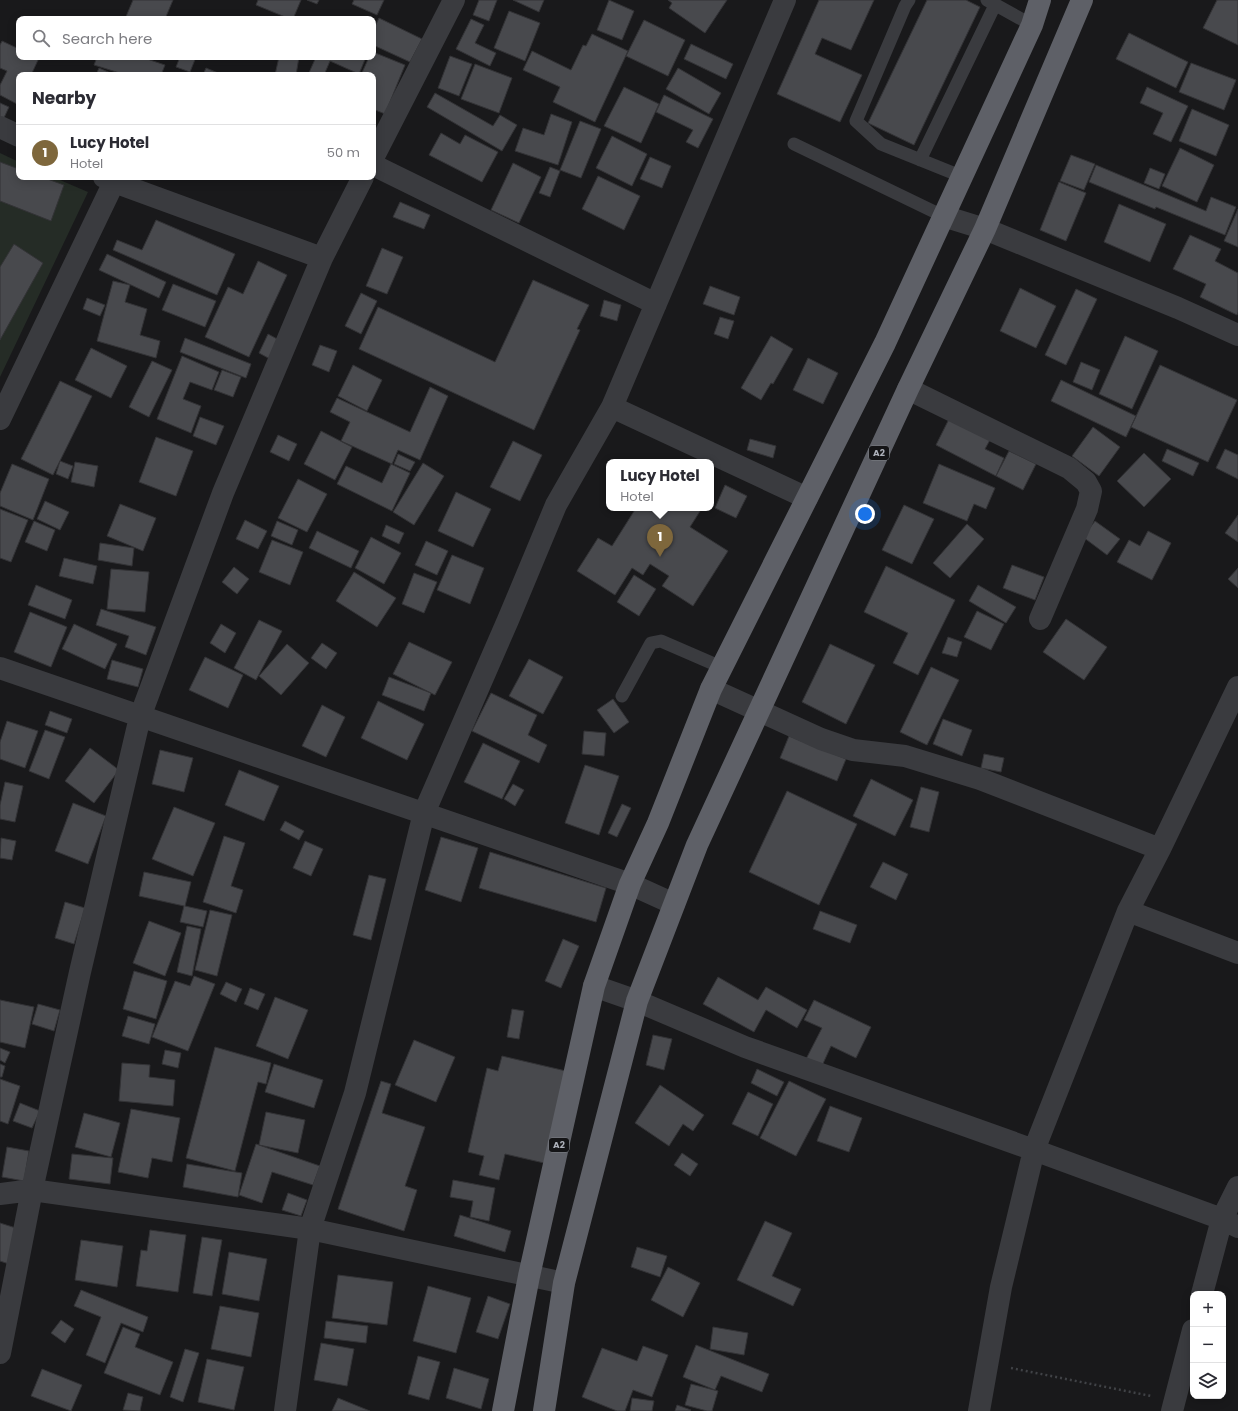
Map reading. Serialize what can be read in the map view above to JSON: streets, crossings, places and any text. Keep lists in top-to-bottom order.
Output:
{
  "streets": {
    "highway": ["A2"]
  },
  "page": {
    "search": "Search here",
    "heading": "Nearby",
    "list": [
      {
        "mark": "1",
        "name": "Lucy Hotel",
        "note": "Hotel",
        "value": "50 m"
      }
    ],
    "popup": ["Lucy Hotel", "Hotel"],
    "pins": "1",
    "map_buttons": ["+", "−"]
  }
}
